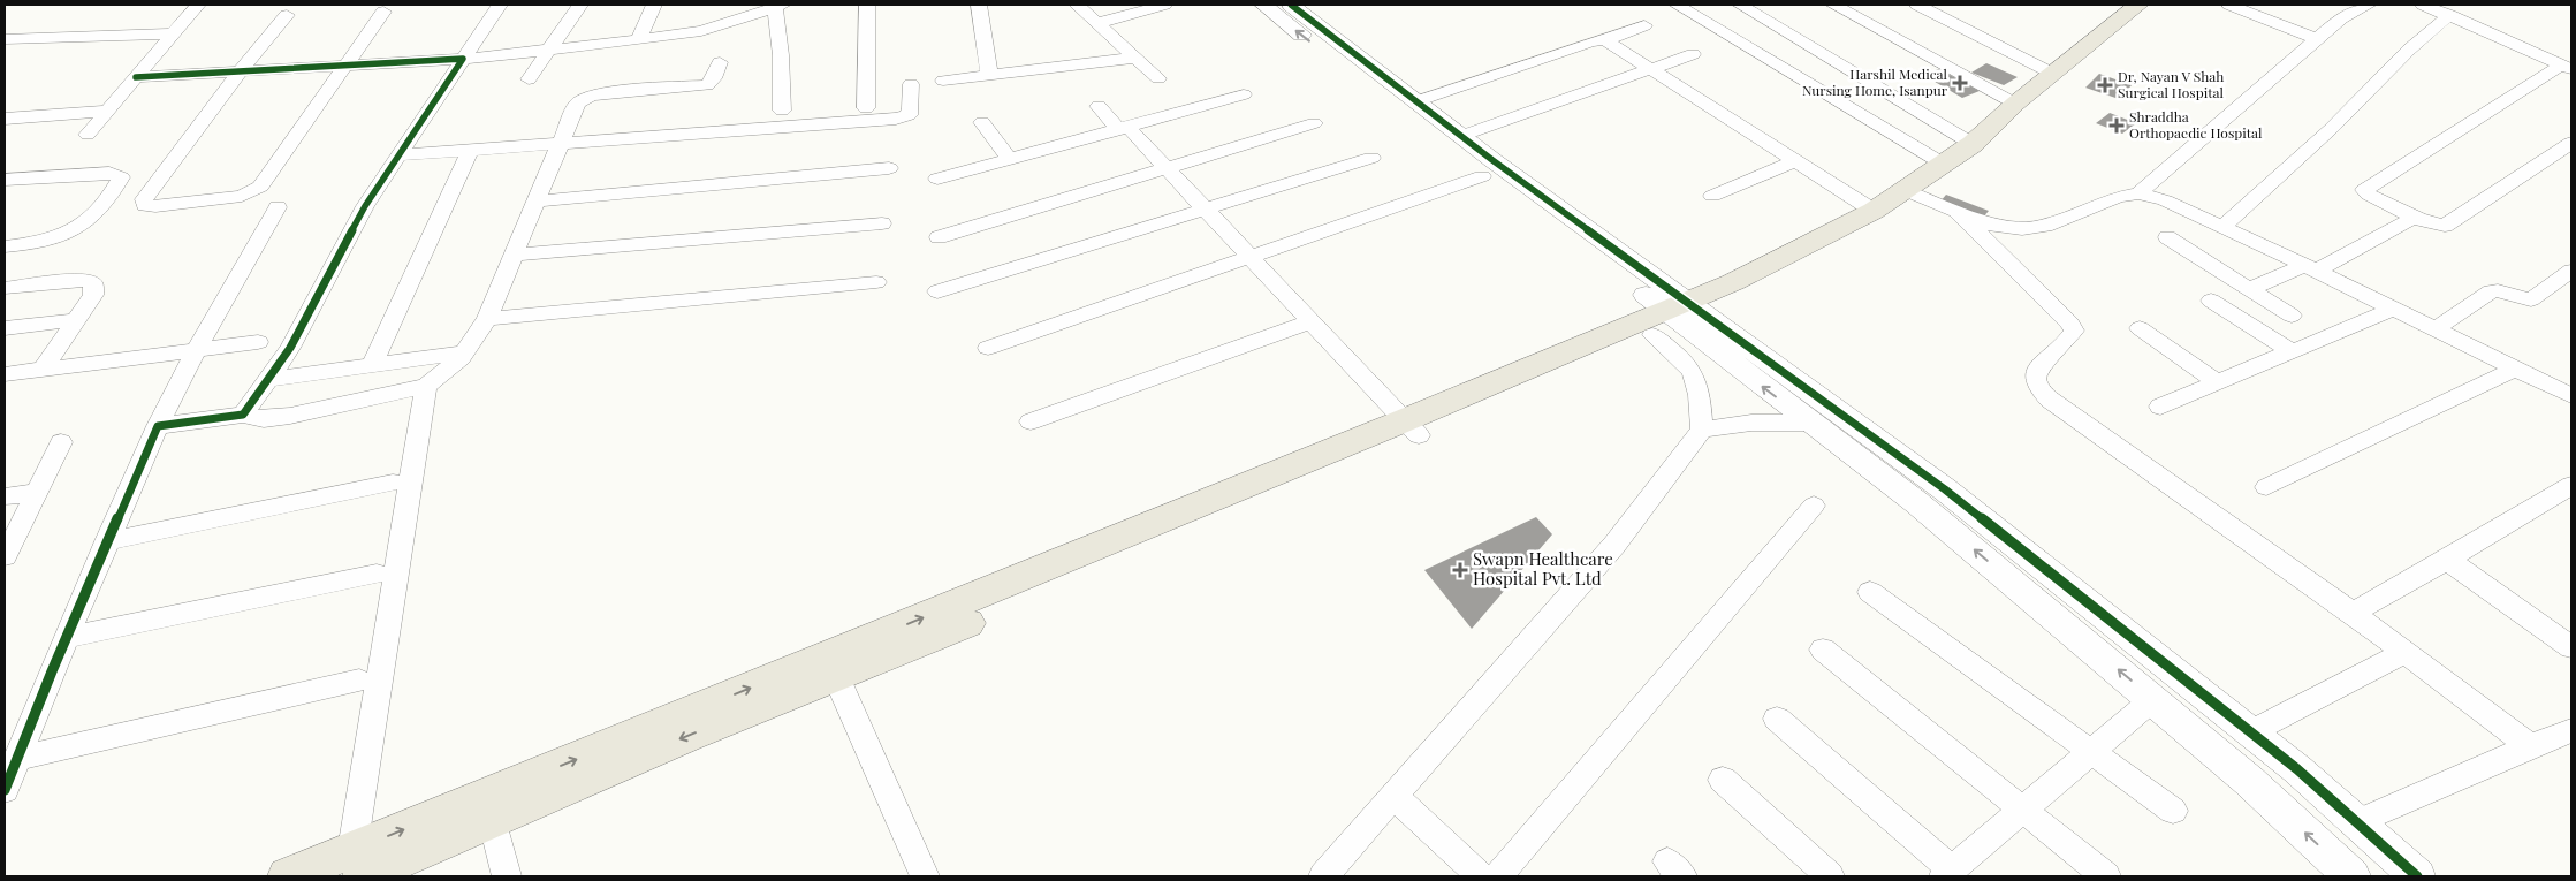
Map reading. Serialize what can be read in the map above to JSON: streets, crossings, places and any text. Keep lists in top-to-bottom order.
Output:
{
  "places": {
    "health": [
      "Harshil Medical Nursing Home, Isanpur",
      "Dr, Nayan V Shah Surgical Hospital",
      "Shraddha Orthopaedic Hospital",
      "Swapn Healthcare Hospital Pvt. Ltd"
    ]
  }
}
